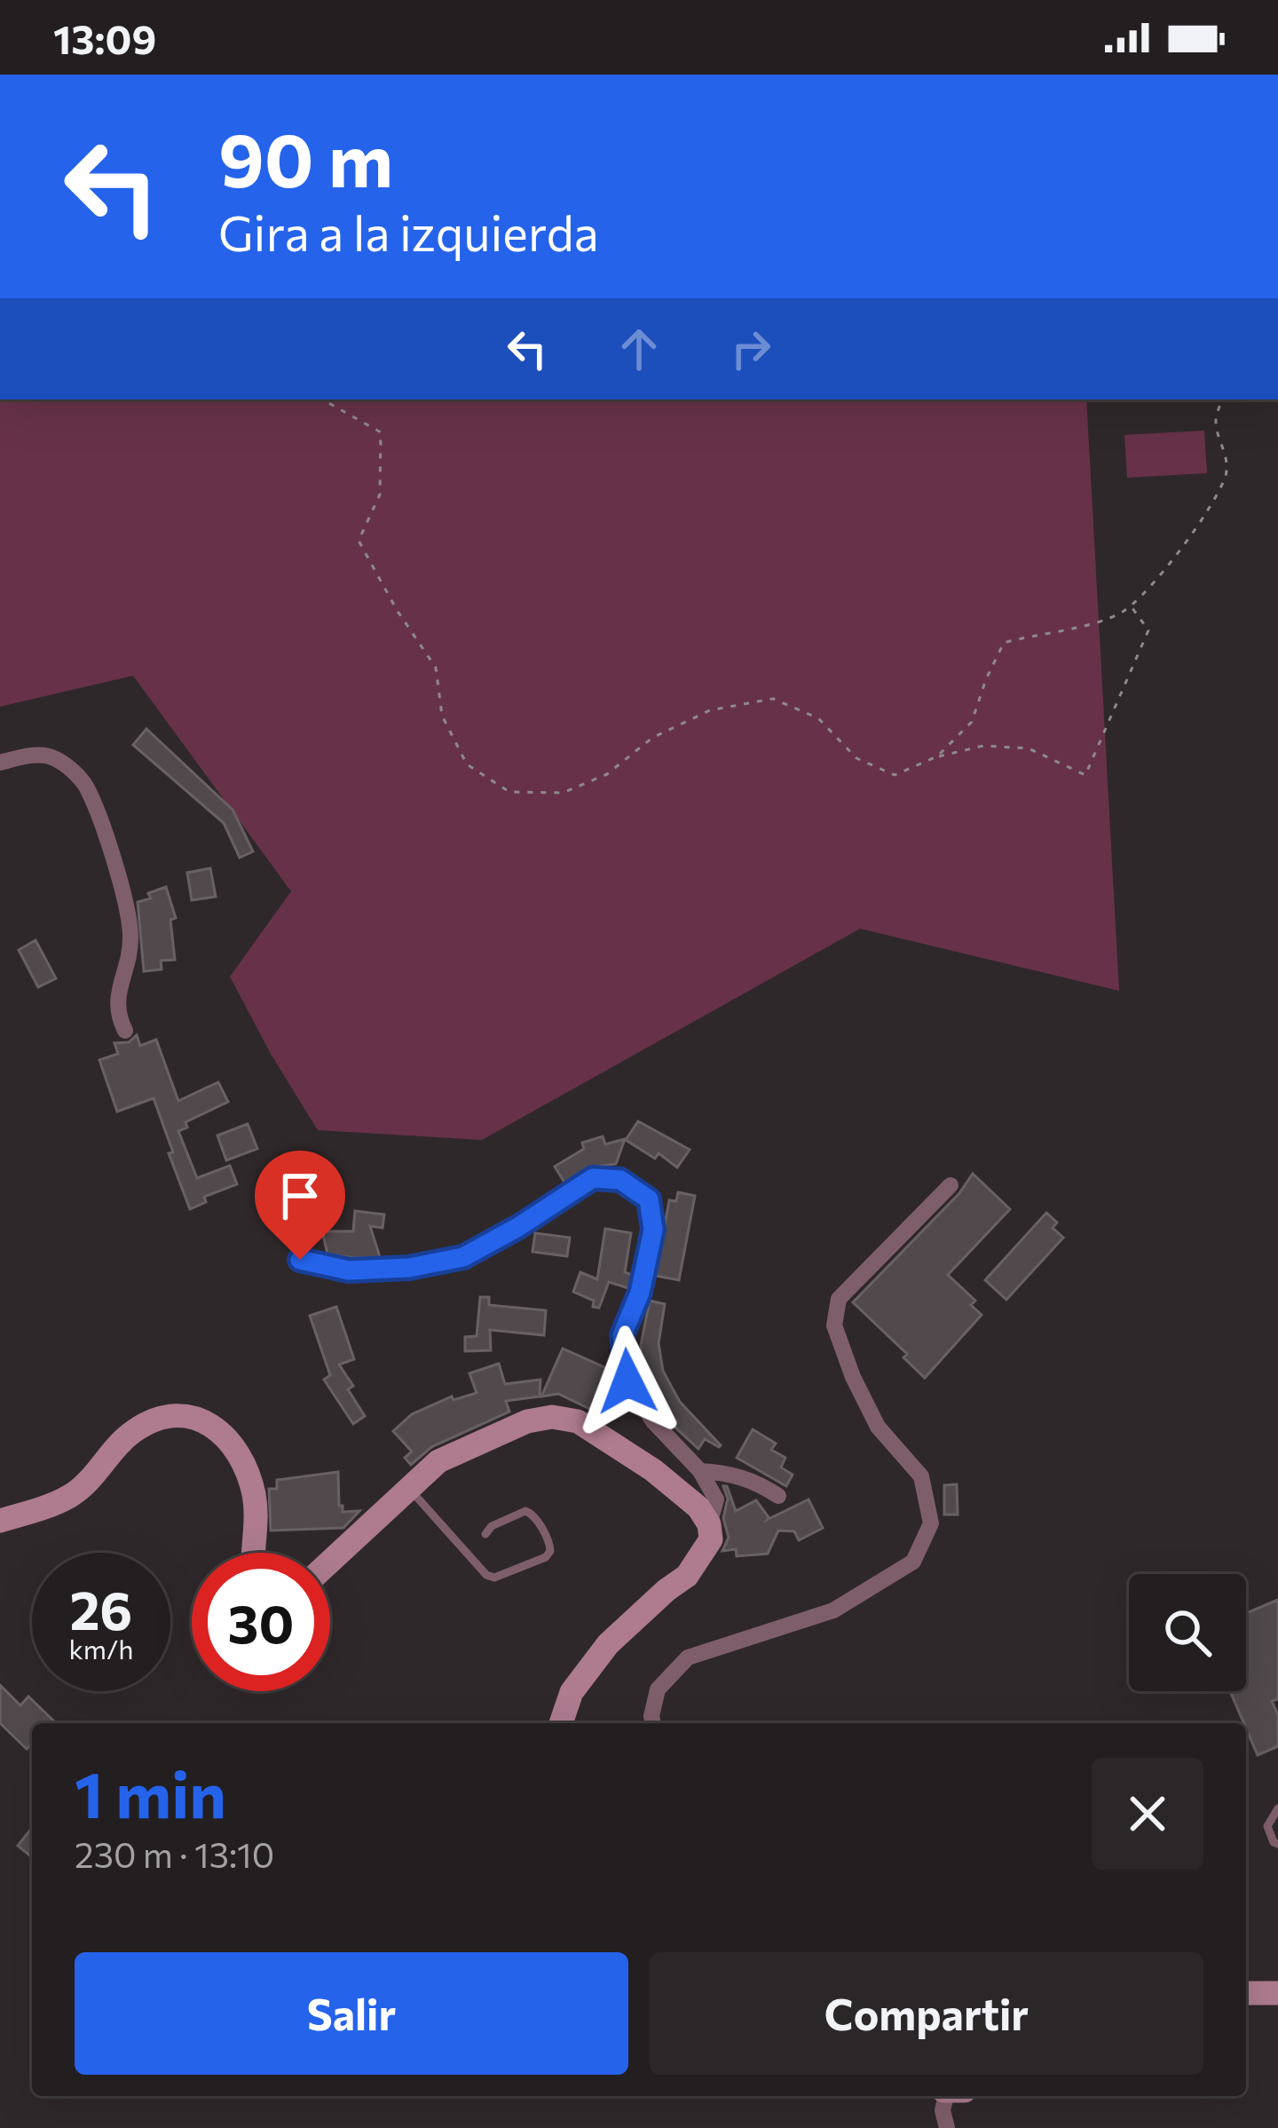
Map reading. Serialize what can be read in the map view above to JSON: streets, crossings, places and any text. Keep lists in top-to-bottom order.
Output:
{
  "page": {
    "status": "13:09",
    "turn": ["90 m", "Gira a la izquierda"],
    "speed": "26 km/h",
    "limit": "30",
    "heading": ["1 min", "230 m · 13:10"],
    "buttons": ["Salir", "Compartir"]
  }
}
